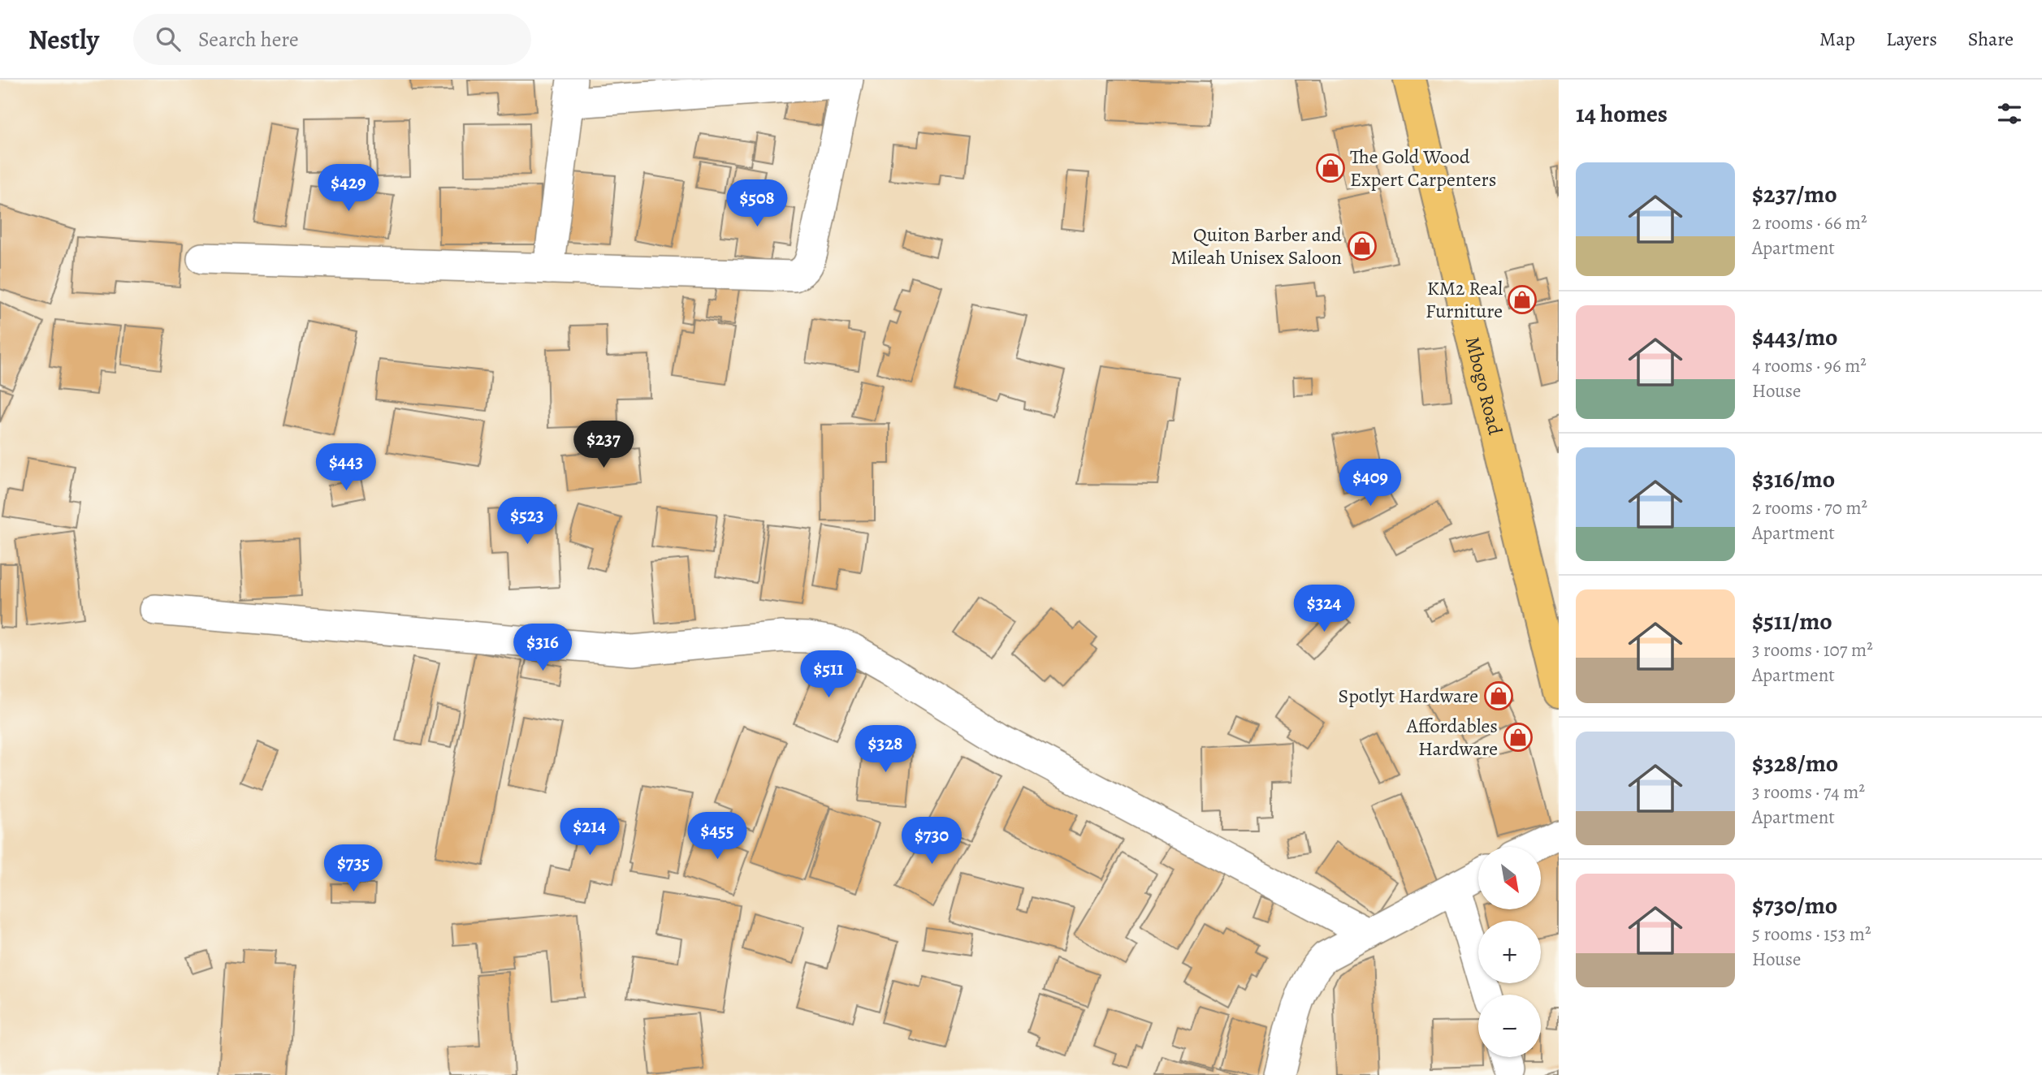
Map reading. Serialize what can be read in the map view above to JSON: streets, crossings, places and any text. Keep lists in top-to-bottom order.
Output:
{
  "streets": {
    "main road": ["Mbogo Road"]
  },
  "places": {
    "shop": [
      "The Gold Wood Expert Carpenters",
      "Quiton Barber and Mileah Unisex Saloon",
      "KM2 Real Furniture",
      "Spotlyt Hardware",
      "Affordables Hardware"
    ]
  },
  "north": "bottom right",
  "page": {
    "header": "Nestly",
    "search": "Search here",
    "nav": ["Map", "Layers", "Share"],
    "heading": "14 homes",
    "list": [
      {
        "name": "$237/mo",
        "note": "2 rooms · 66 m² · Apartment"
      },
      {
        "name": "$443/mo",
        "note": "4 rooms · 96 m² · House"
      },
      {
        "name": "$316/mo",
        "note": "2 rooms · 70 m² · Apartment"
      },
      {
        "name": "$511/mo",
        "note": "3 rooms · 107 m² · Apartment"
      },
      {
        "name": "$328/mo",
        "note": "3 rooms · 74 m² · Apartment"
      },
      {
        "name": "$730/mo",
        "note": "5 rooms · 153 m² · House"
      }
    ],
    "price": [
      "$429",
      "$508",
      "$237",
      "$443",
      "$409",
      "$523",
      "$324",
      "$316",
      "$511",
      "$328",
      "$214",
      "$455",
      "$730",
      "$735"
    ],
    "map_buttons": ["+", "−"]
  }
}
